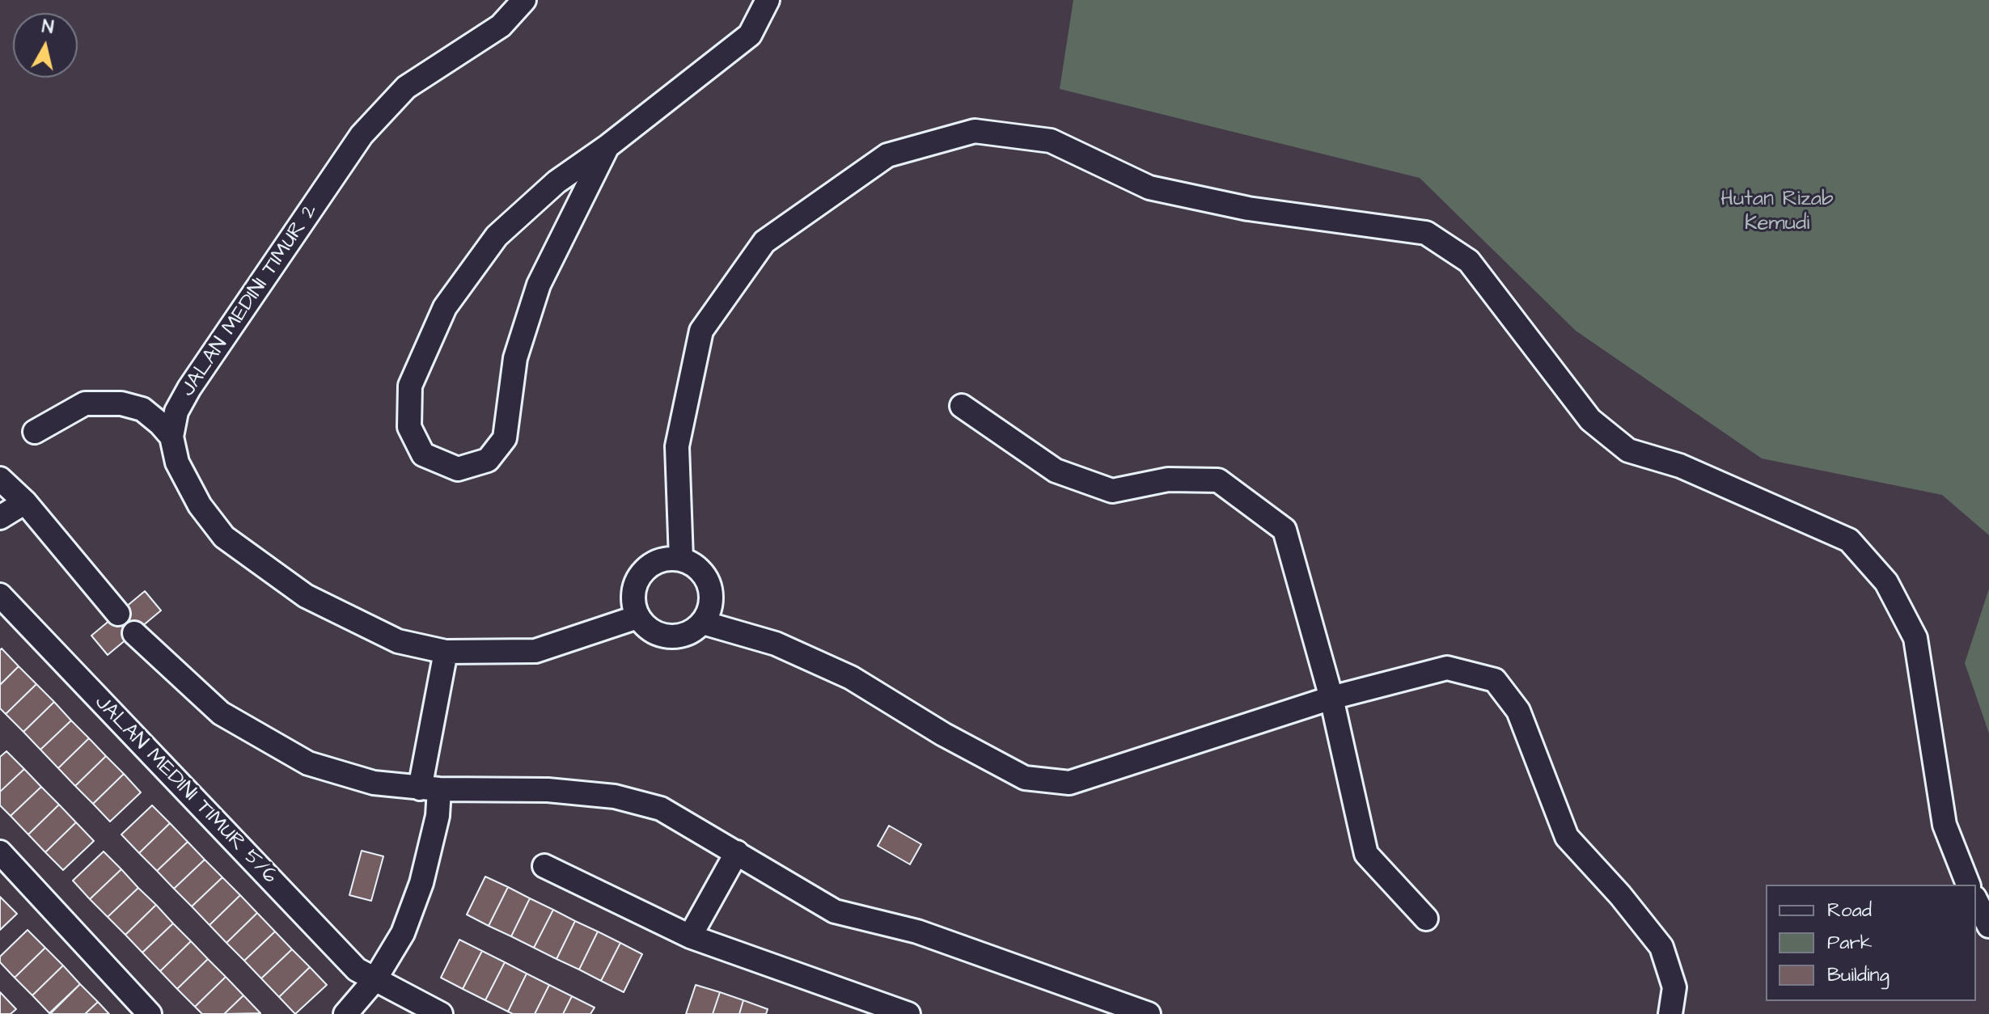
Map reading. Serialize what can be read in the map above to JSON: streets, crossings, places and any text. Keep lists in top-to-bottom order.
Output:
{
  "streets": {
    "street": ["JALAN MEDINI TIMUR 2", "JALAN MEDINI TIMUR 5/6"]
  },
  "parks": ["Hutan Rizab Kemudi"],
  "legend": ["Road", "Park", "Building"],
  "north": "top"
}
